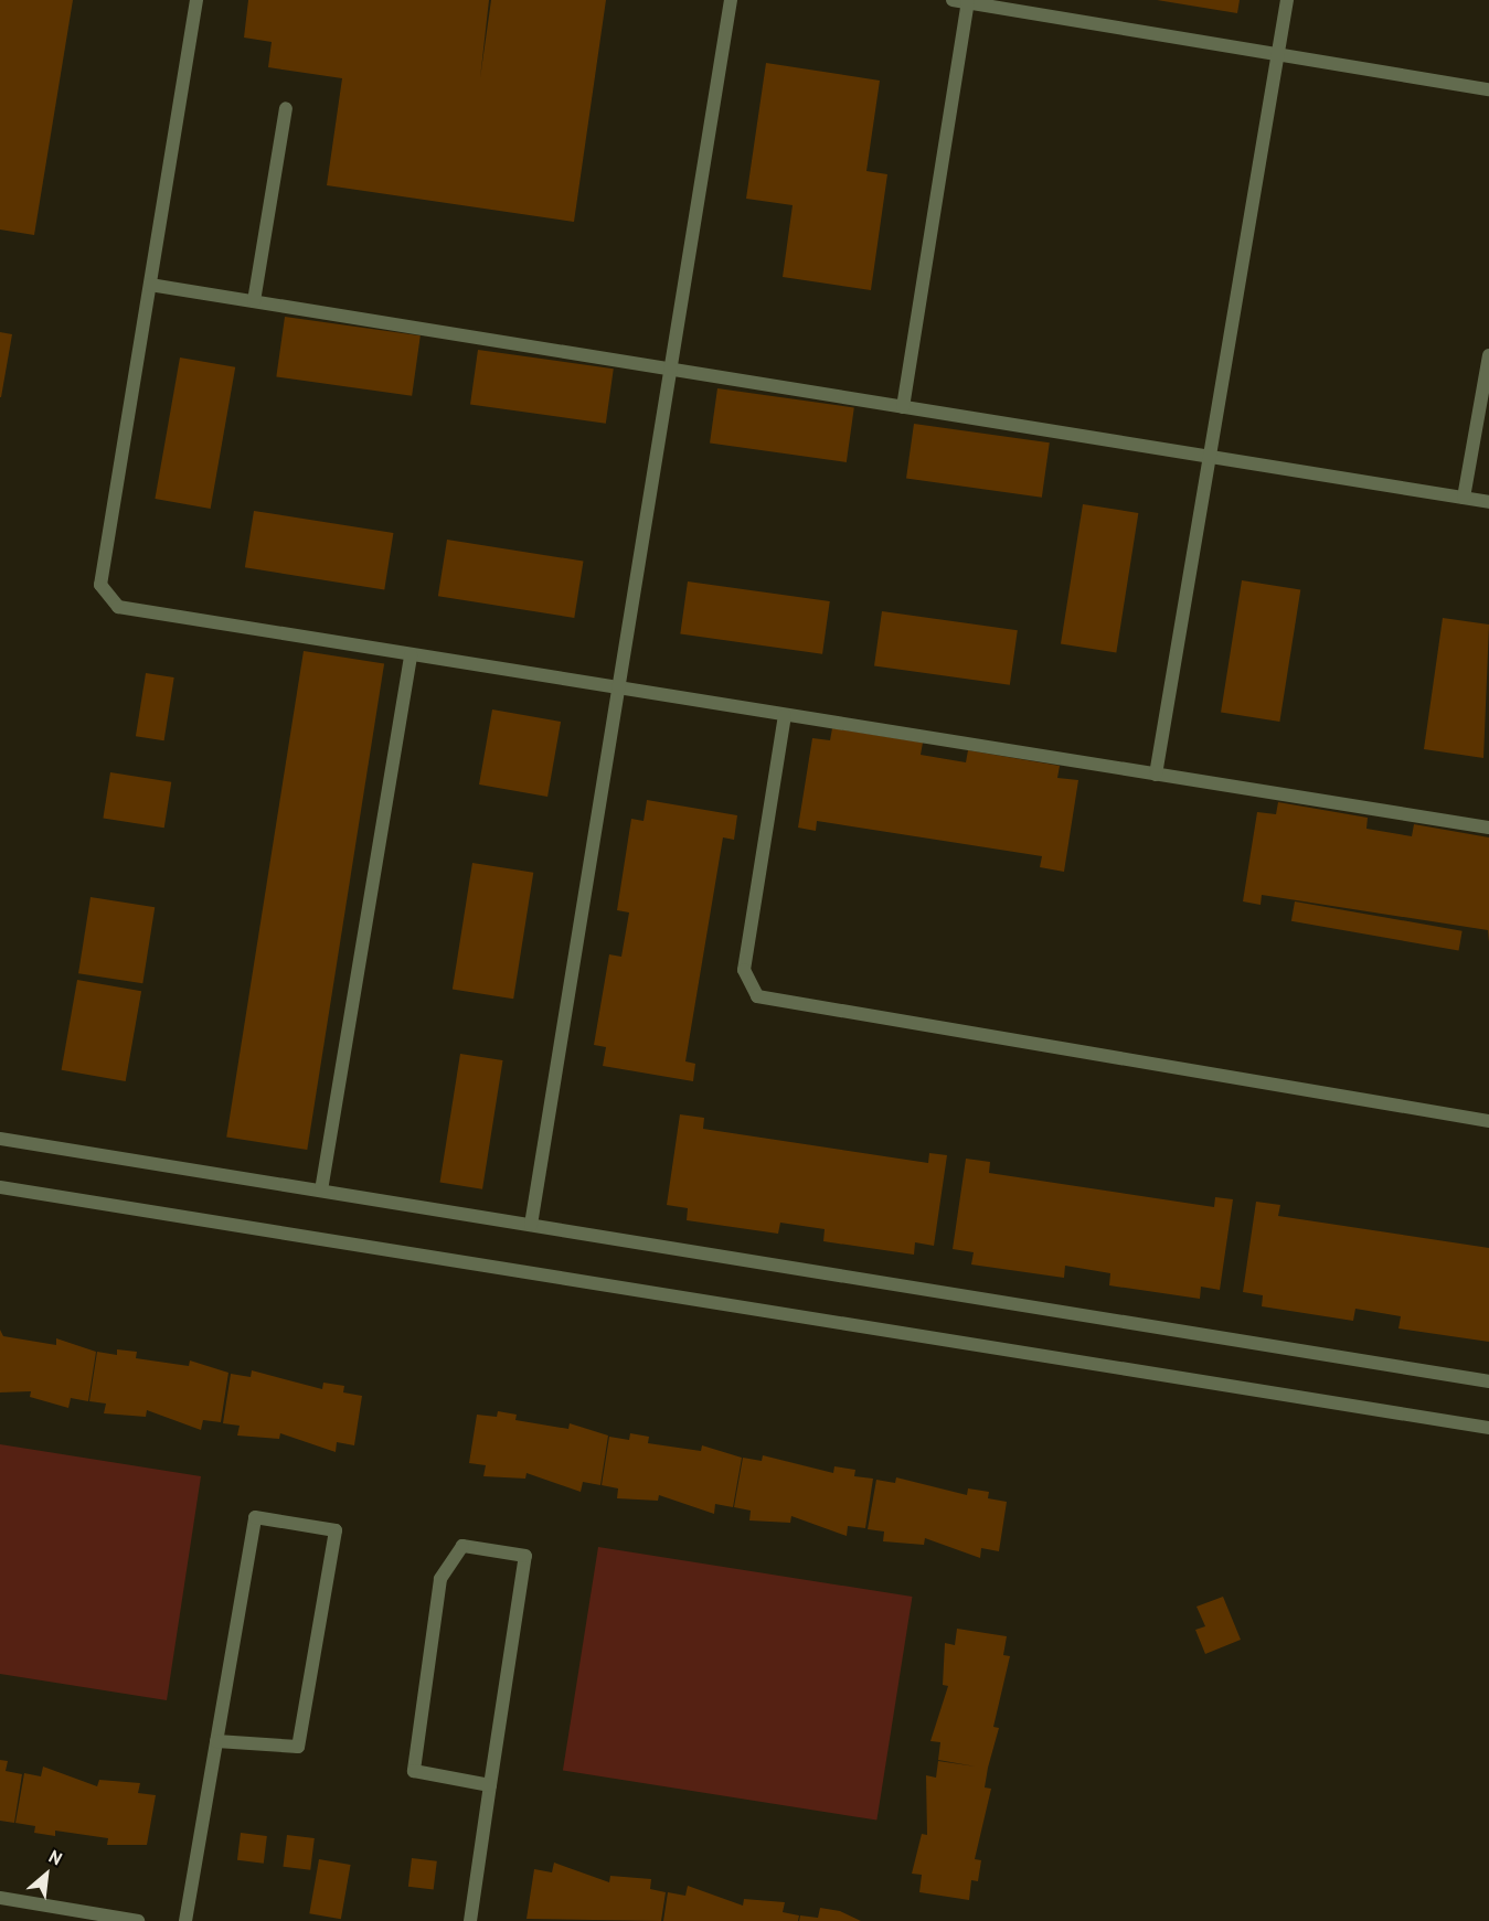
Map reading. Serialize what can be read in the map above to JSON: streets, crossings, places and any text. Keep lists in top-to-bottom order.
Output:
{
  "north": "top right"
}
